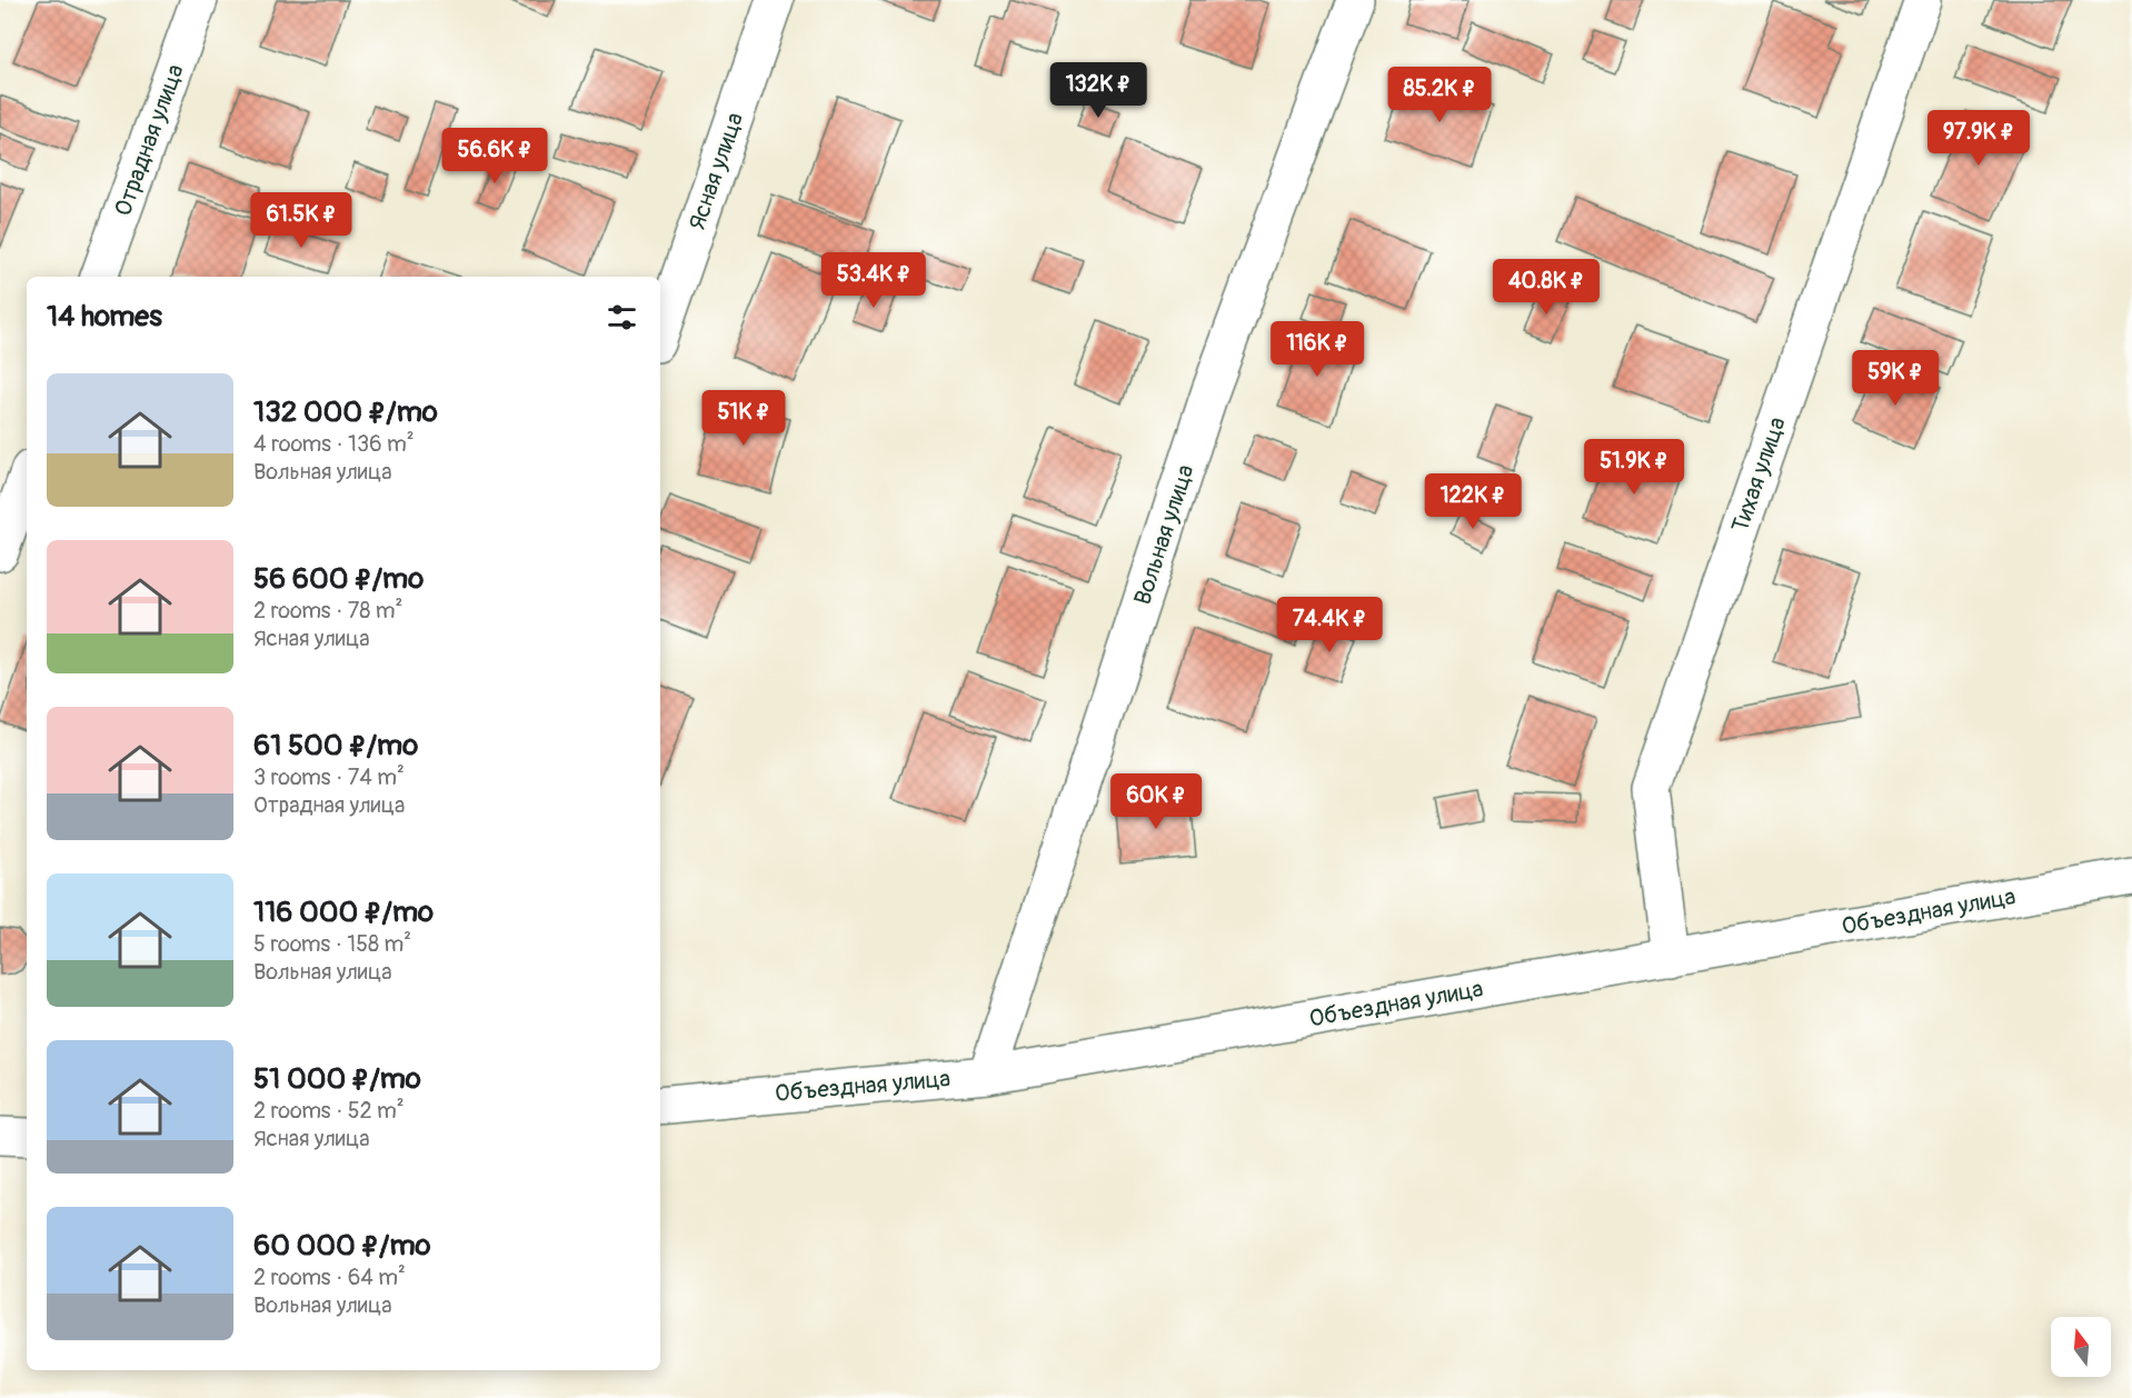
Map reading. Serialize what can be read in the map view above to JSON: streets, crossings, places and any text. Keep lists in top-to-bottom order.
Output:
{
  "streets": {
    "street": [
      "Отрадная улица",
      "Ясная улица",
      "Тихая улица",
      "Вольная улица",
      "Объездная улица"
    ]
  },
  "crossings": [
    ["Тихая улица", "Объездная улица"],
    ["Вольная улица", "Объездная улица"]
  ],
  "north": "top",
  "page": {
    "price": [
      "132K ₽",
      "85.2K ₽",
      "97.9K ₽",
      "56.6K ₽",
      "61.5K ₽",
      "53.4K ₽",
      "40.8K ₽",
      "116K ₽",
      "59K ₽",
      "51K ₽",
      "51.9K ₽",
      "122K ₽",
      "74.4K ₽",
      "60K ₽"
    ],
    "heading": "14 homes",
    "list": [
      {
        "name": "132 000 ₽/mo",
        "note": "4 rooms · 136 m² · Вольная улица"
      },
      {
        "name": "56 600 ₽/mo",
        "note": "2 rooms · 78 m² · Ясная улица"
      },
      {
        "name": "61 500 ₽/mo",
        "note": "3 rooms · 74 m² · Отрадная улица"
      },
      {
        "name": "116 000 ₽/mo",
        "note": "5 rooms · 158 m² · Вольная улица"
      },
      {
        "name": "51 000 ₽/mo",
        "note": "2 rooms · 52 m² · Ясная улица"
      },
      {
        "name": "60 000 ₽/mo",
        "note": "2 rooms · 64 m² · Вольная улица"
      }
    ]
  }
}
